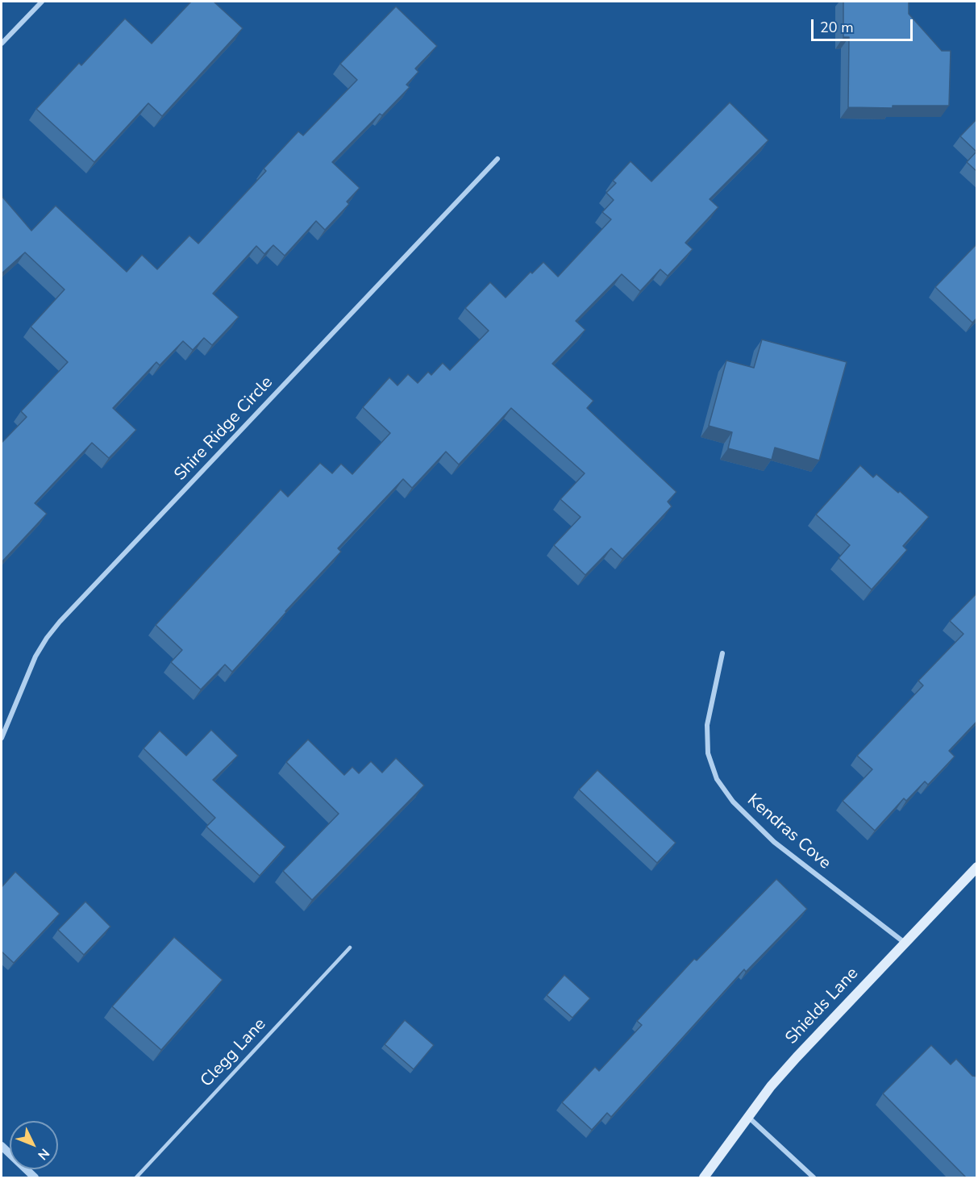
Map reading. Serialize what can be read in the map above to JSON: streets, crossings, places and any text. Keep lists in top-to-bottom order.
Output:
{
  "streets": {
    "main road": ["Shields Lane"],
    "street": ["Shire Ridge Circle", "Kendras Cove"],
    "lane": ["Clegg Lane"]
  },
  "crossings": [
    ["Kendras Cove", "Shields Lane"]
  ],
  "scale_bar": "20 m",
  "north": "bottom right"
}
